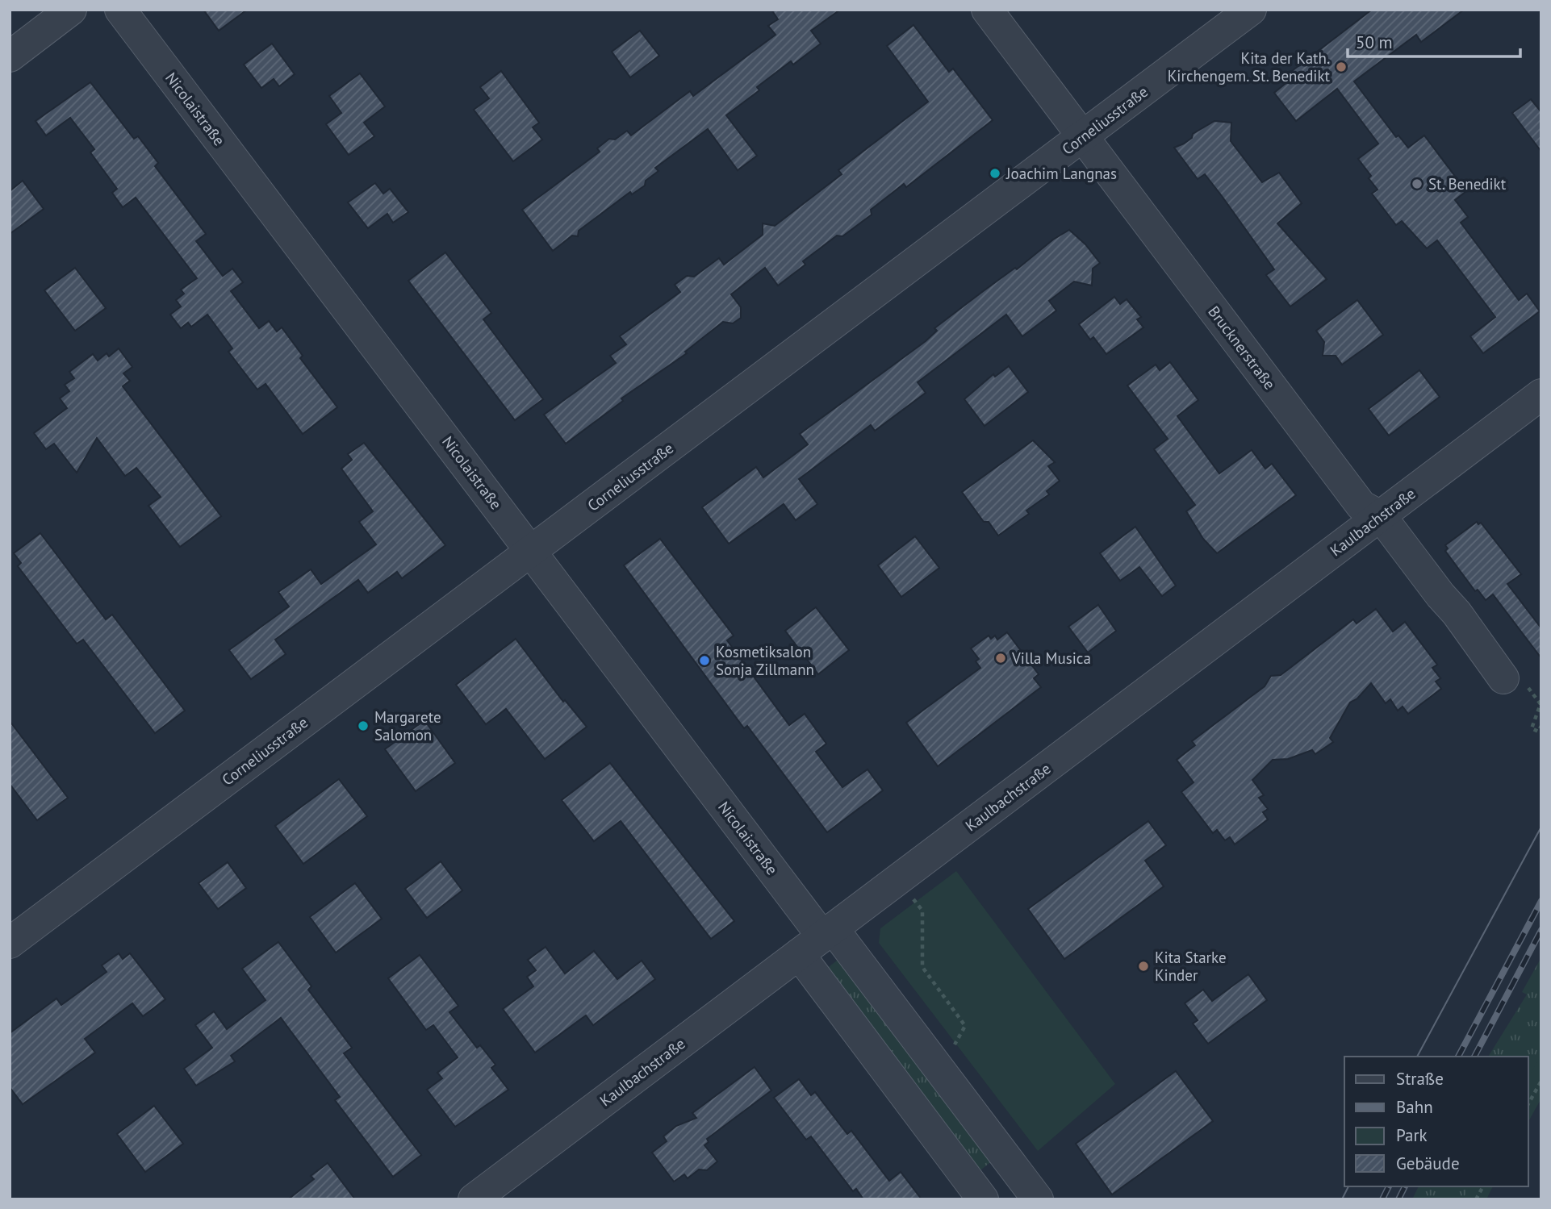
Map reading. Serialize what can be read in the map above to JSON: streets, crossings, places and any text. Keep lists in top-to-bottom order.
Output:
{
  "streets": {
    "street": [
      "Nicolaistraße",
      "Corneliusstraße",
      "Brucknerstraße",
      "Kaulbachstraße"
    ]
  },
  "crossings": [
    ["Nicolaistraße", "Corneliusstraße"],
    ["Nicolaistraße", "Kaulbachstraße"],
    ["Corneliusstraße", "Brucknerstraße"],
    ["Brucknerstraße", "Kaulbachstraße"]
  ],
  "places": [
    "Kita der Kath. Kirchengem. St. Benedikt",
    "Joachim Langnas",
    "St. Benedikt",
    "Villa Musica",
    "Kosmetiksalon Sonja Zillmann",
    "Margarete Salomon",
    "Kita Starke Kinder"
  ],
  "legend": [
    "Straße",
    "Bahn",
    "Park",
    "Gebäude"
  ],
  "scale_bar": "50 m"
}
